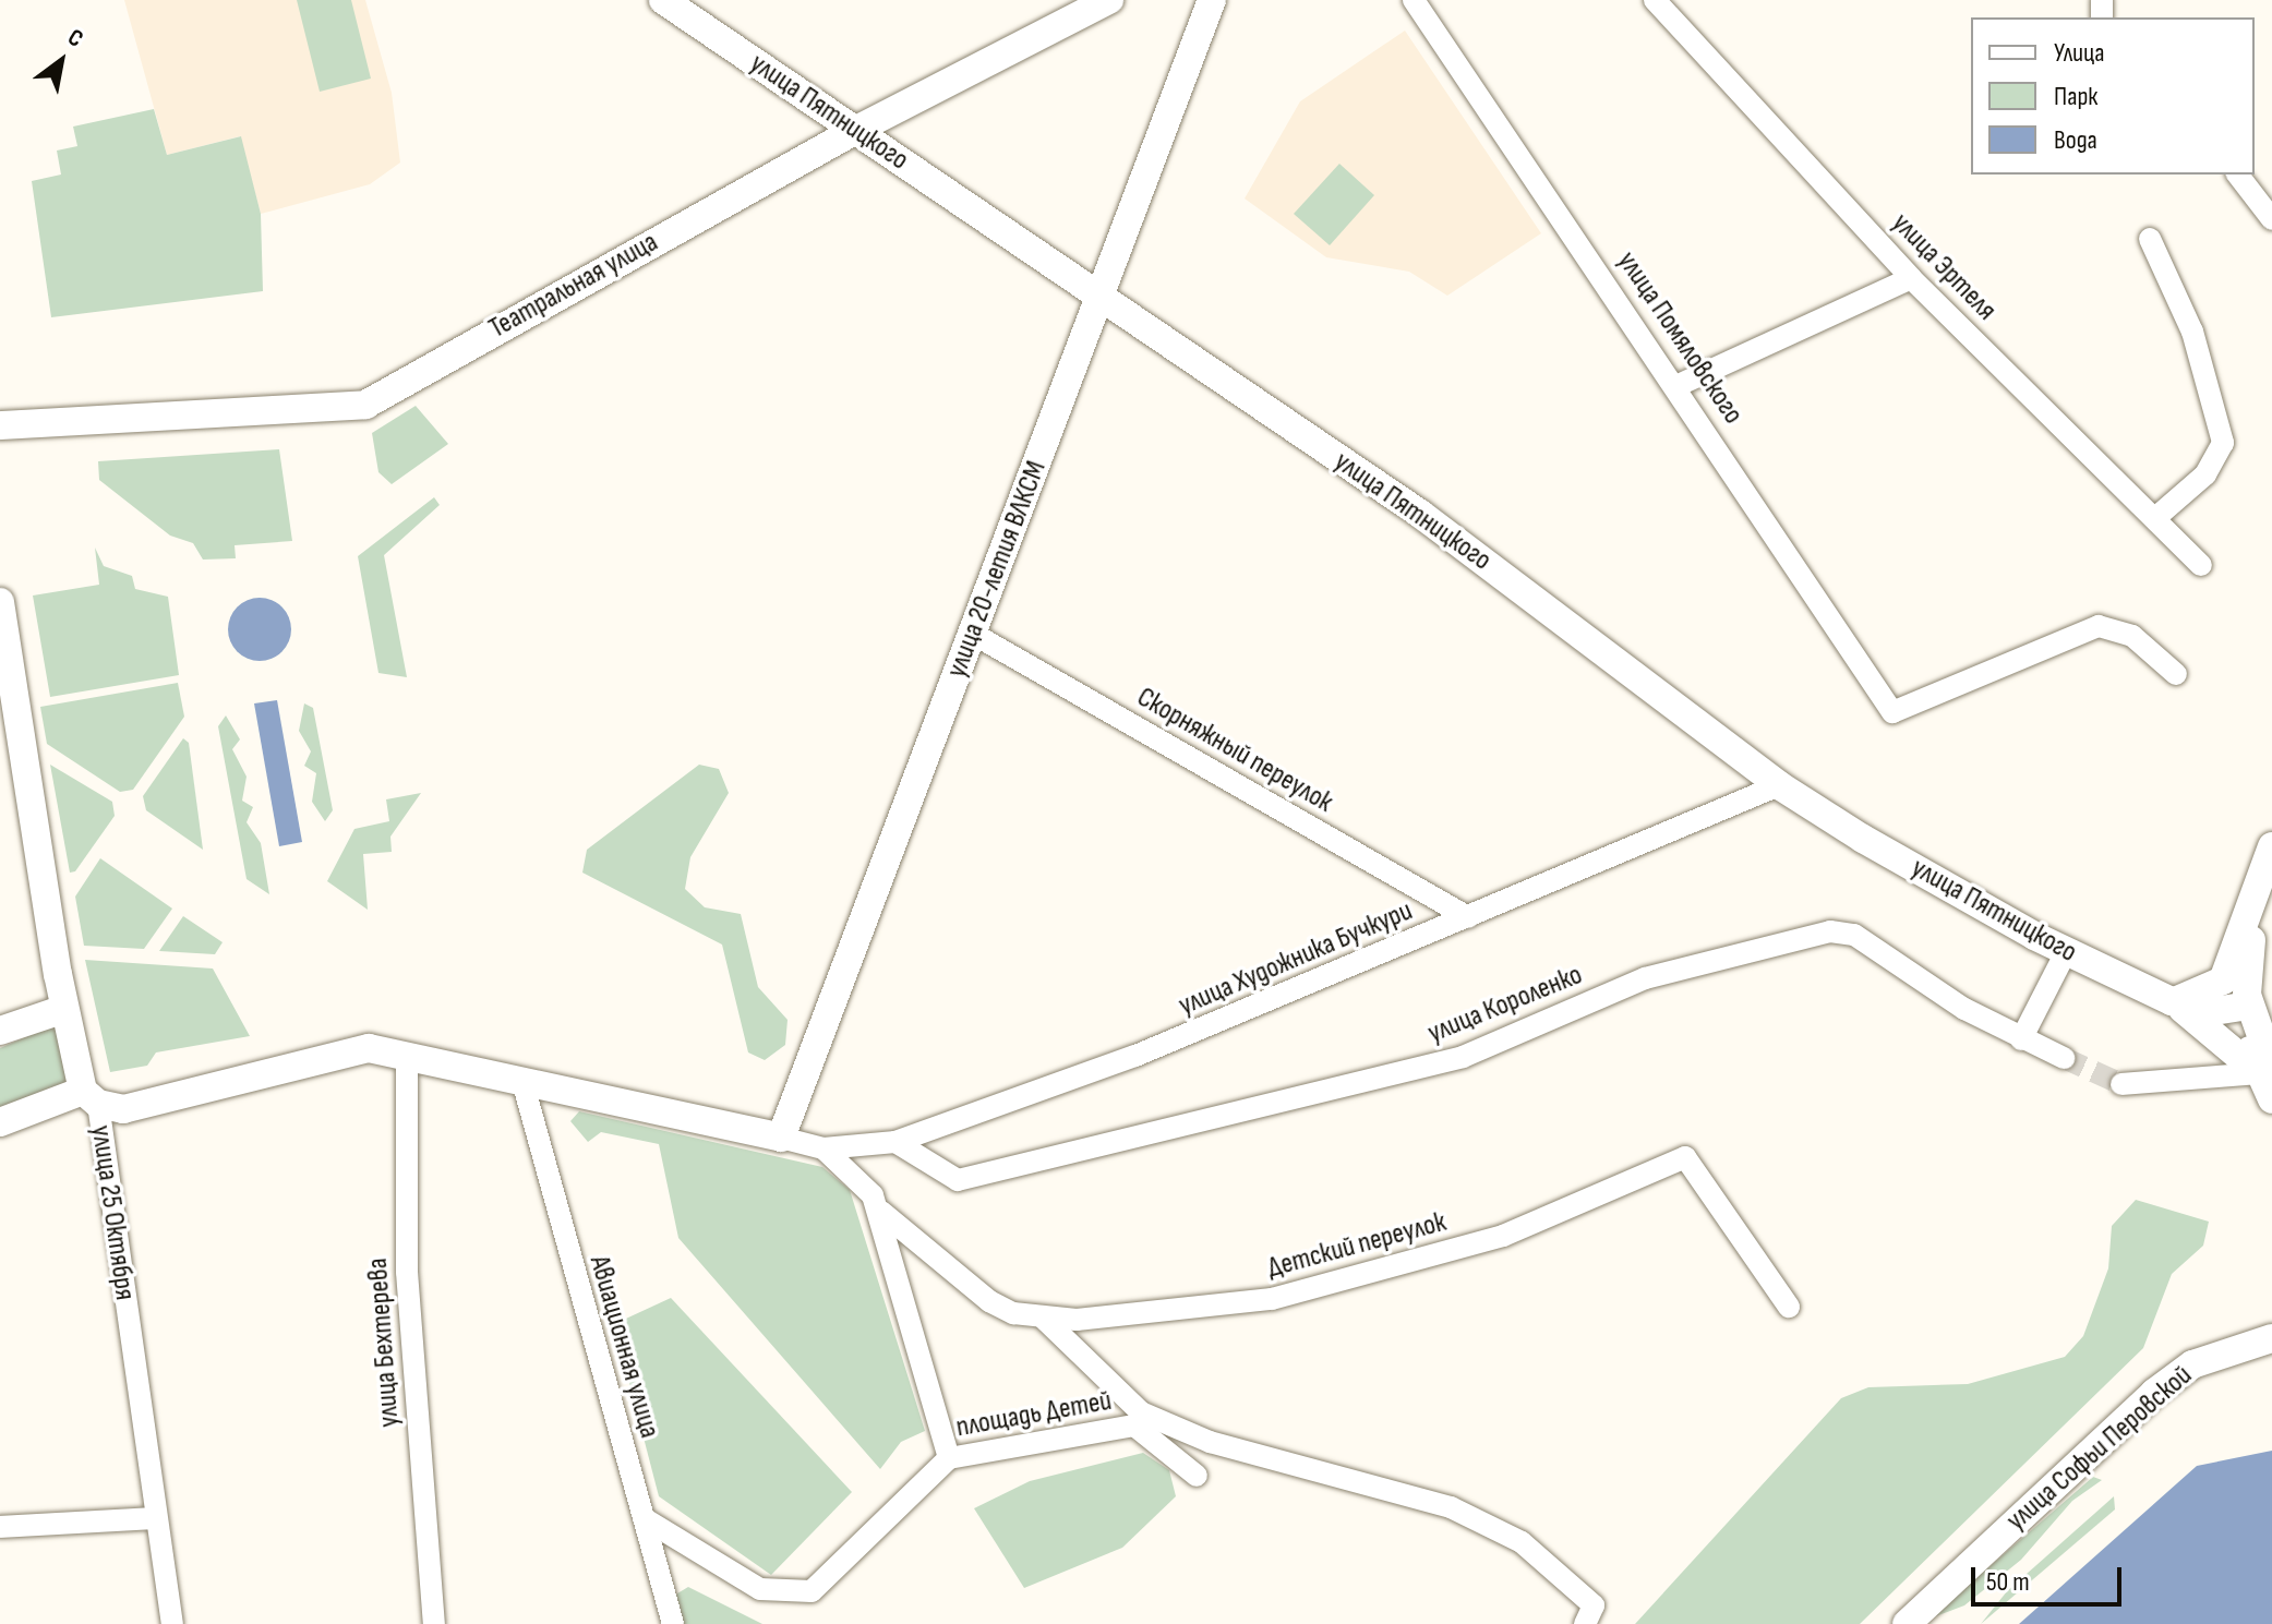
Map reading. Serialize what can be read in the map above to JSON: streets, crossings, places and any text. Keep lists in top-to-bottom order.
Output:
{
  "streets": {
    "street": [
      "улица Пятницкого",
      "улица Эртеля",
      "Театральная улица",
      "улица Помяловского",
      "улица 20-летия ВЛКСМ",
      "Скорняжный переулок",
      "улица Художника Бучкури",
      "улица Короленко",
      "улица 25 Октября",
      "Детский переулок",
      "улица Бехтерева",
      "Авиационная улица",
      "площадь Детей",
      "улица Софьи Перовской"
    ]
  },
  "crossings": [
    ["улица Пятницкого", "Театральная улица"],
    ["улица Пятницкого", "улица 20-летия ВЛКСМ"],
    ["улица Пятницкого", "улица Художника Бучкури"],
    ["улица 20-летия ВЛКСМ", "Скорняжный переулок"],
    ["Скорняжный переулок", "улица Художника Бучкури"],
    ["улица Художника Бучкури", "улица Короленко"],
    ["улица Художника Бучкури", "Детский переулок"],
    ["Авиационная улица", "площадь Детей"]
  ],
  "legend": ["Улица", "Парк", "Вода"],
  "scale_bar": "50 m",
  "north": "top right"
}
